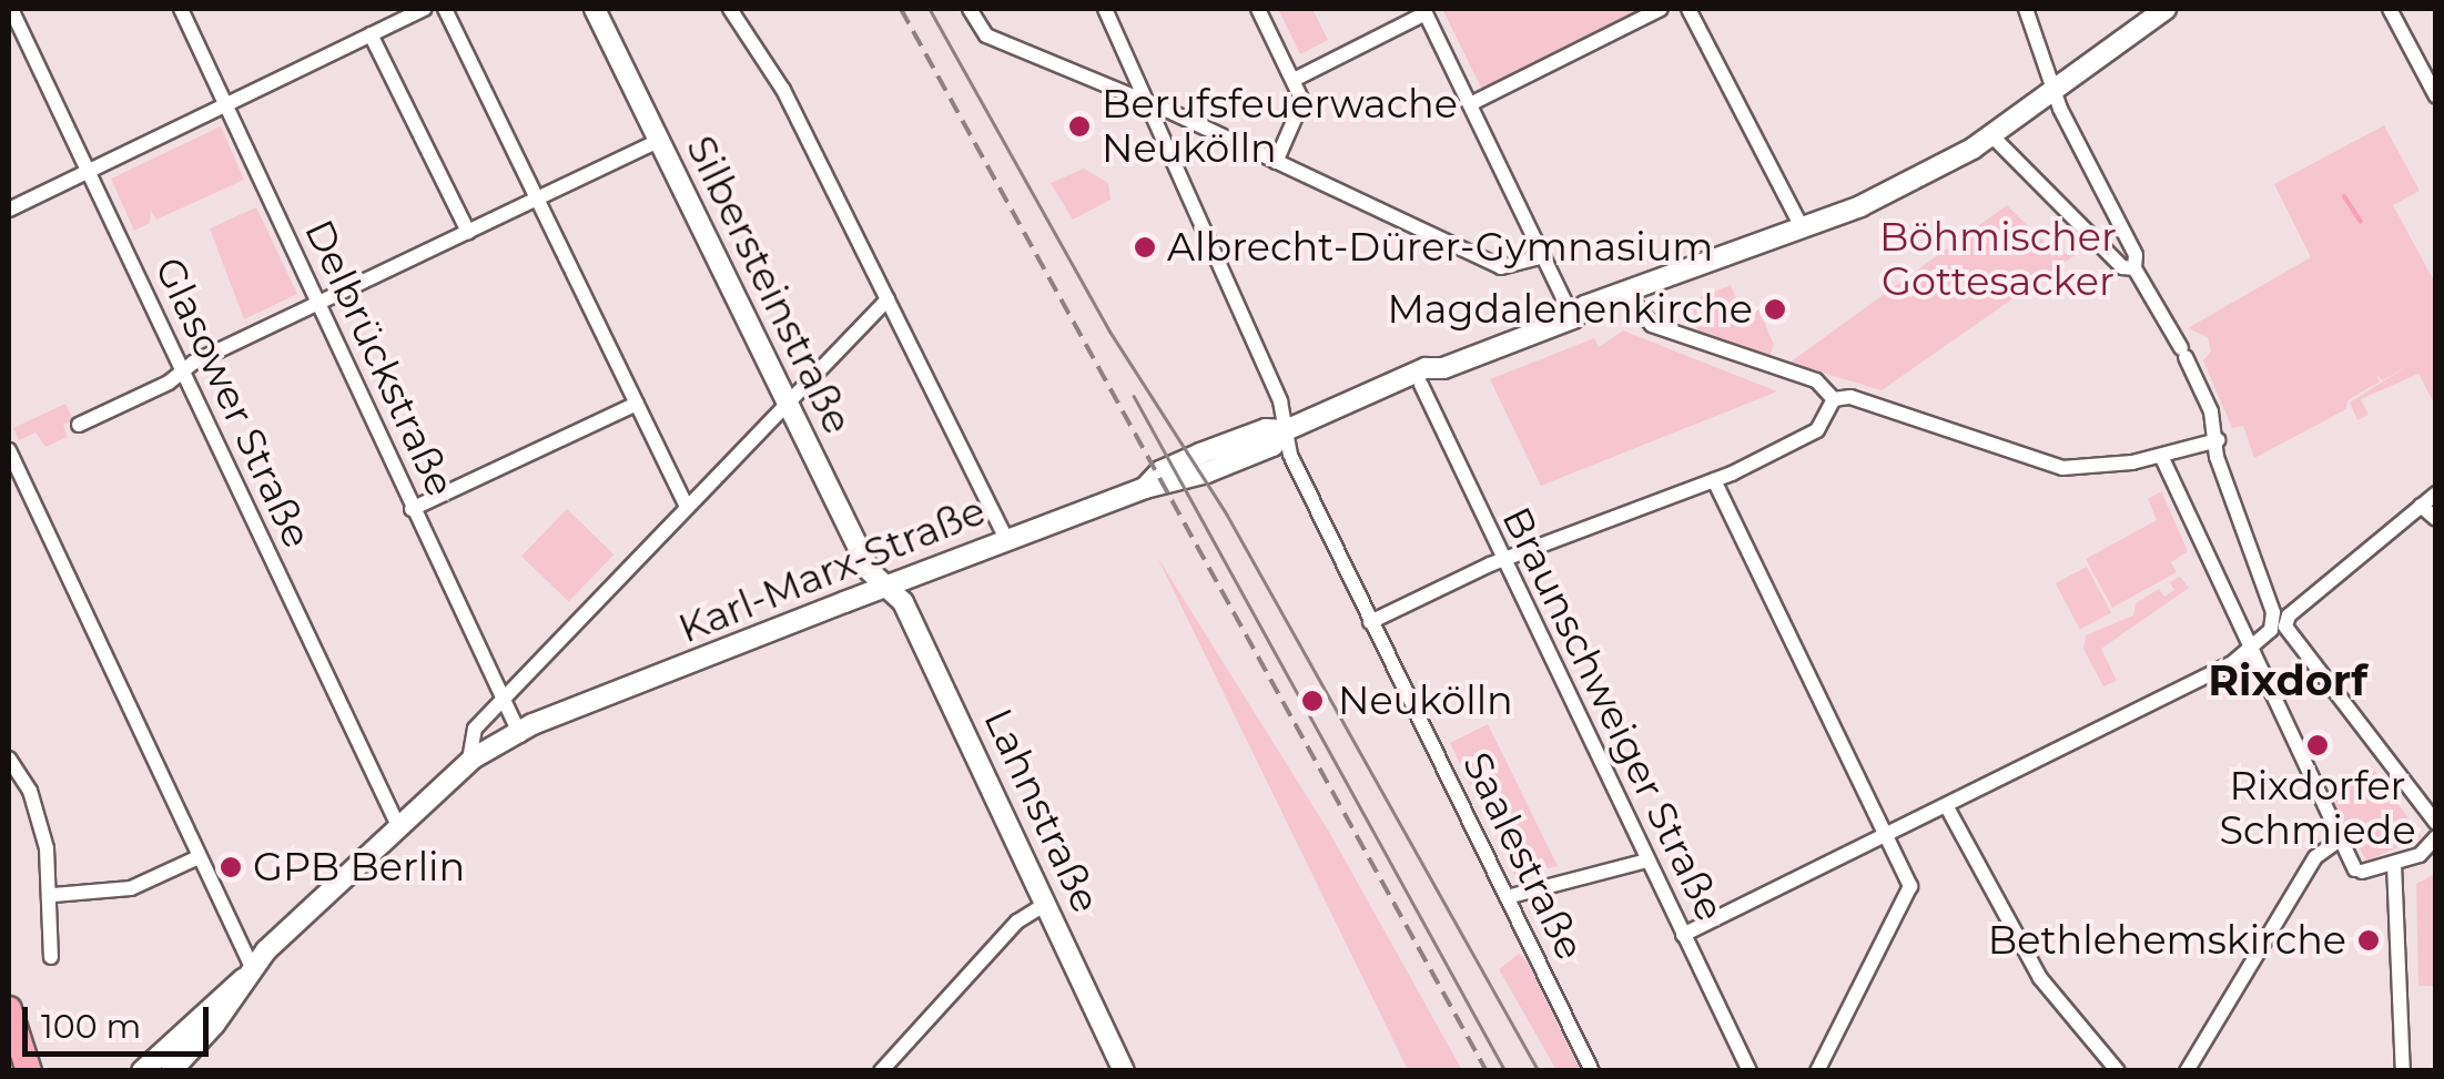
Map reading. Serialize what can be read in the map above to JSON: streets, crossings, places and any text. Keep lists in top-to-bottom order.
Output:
{
  "streets": {
    "main road": ["Silbersteinstraße", "Karl-Marx-Straße", "Lahnstraße"],
    "street": [
      "Delbrückstraße",
      "Glasower Straße",
      "Braunschweiger Straße",
      "Saalestraße"
    ]
  },
  "crossings": [
    ["Silbersteinstraße", "Karl-Marx-Straße"],
    ["Silbersteinstraße", "Lahnstraße"],
    ["Delbrückstraße", "Karl-Marx-Straße"],
    ["Glasower Straße", "Karl-Marx-Straße"],
    ["Karl-Marx-Straße", "Braunschweiger Straße"],
    ["Karl-Marx-Straße", "Lahnstraße"],
    ["Karl-Marx-Straße", "Saalestraße"]
  ],
  "districts": ["Rixdorf"],
  "parks": ["Böhmischer Gottesacker"],
  "places": [
    "Berufsfeuerwache Neukölln",
    "Albrecht-Dürer-Gymnasium",
    "Magdalenenkirche",
    "Neukölln",
    "Rixdorfer Schmiede",
    "GPB Berlin",
    "Bethlehemskirche"
  ],
  "scale_bar": "100 m"
}
